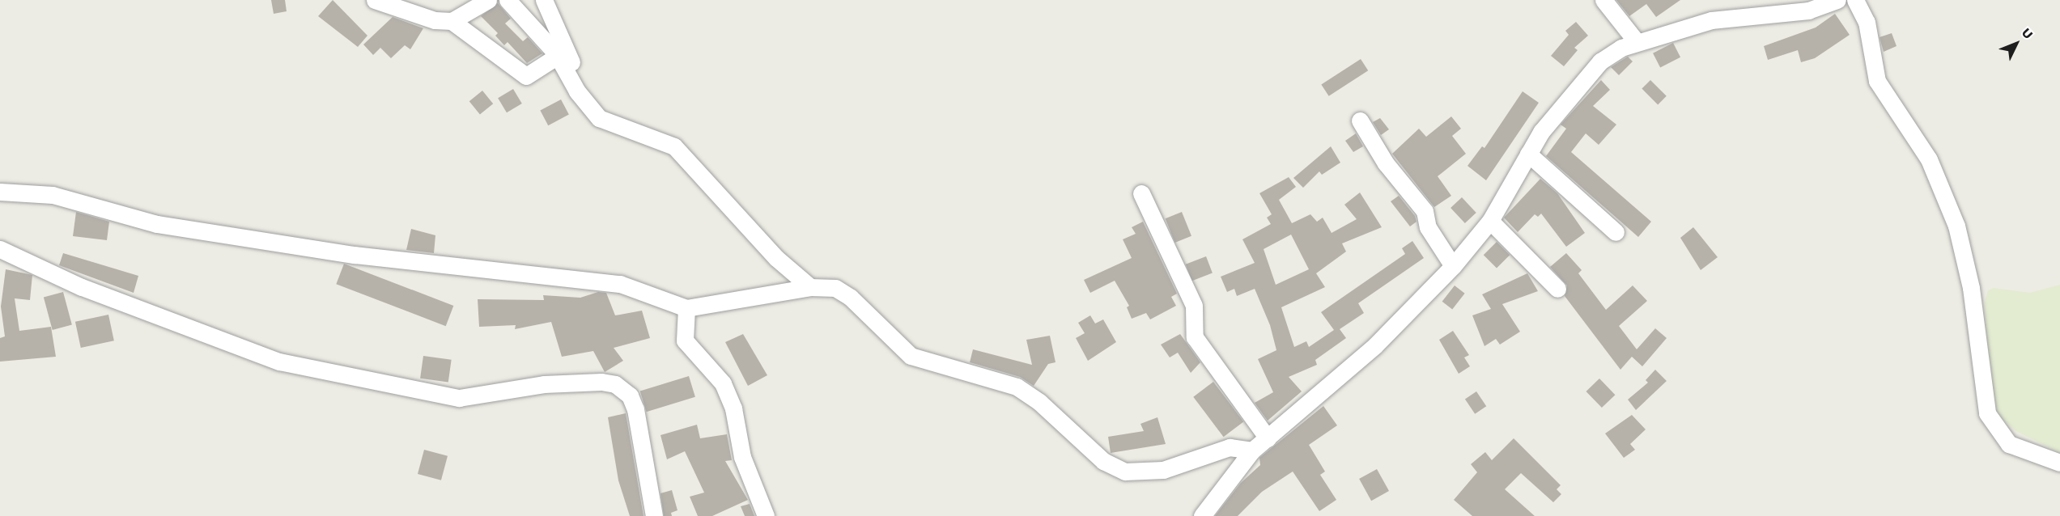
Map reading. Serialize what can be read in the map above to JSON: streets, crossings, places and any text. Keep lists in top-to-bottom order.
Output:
{
  "north": "top right"
}
